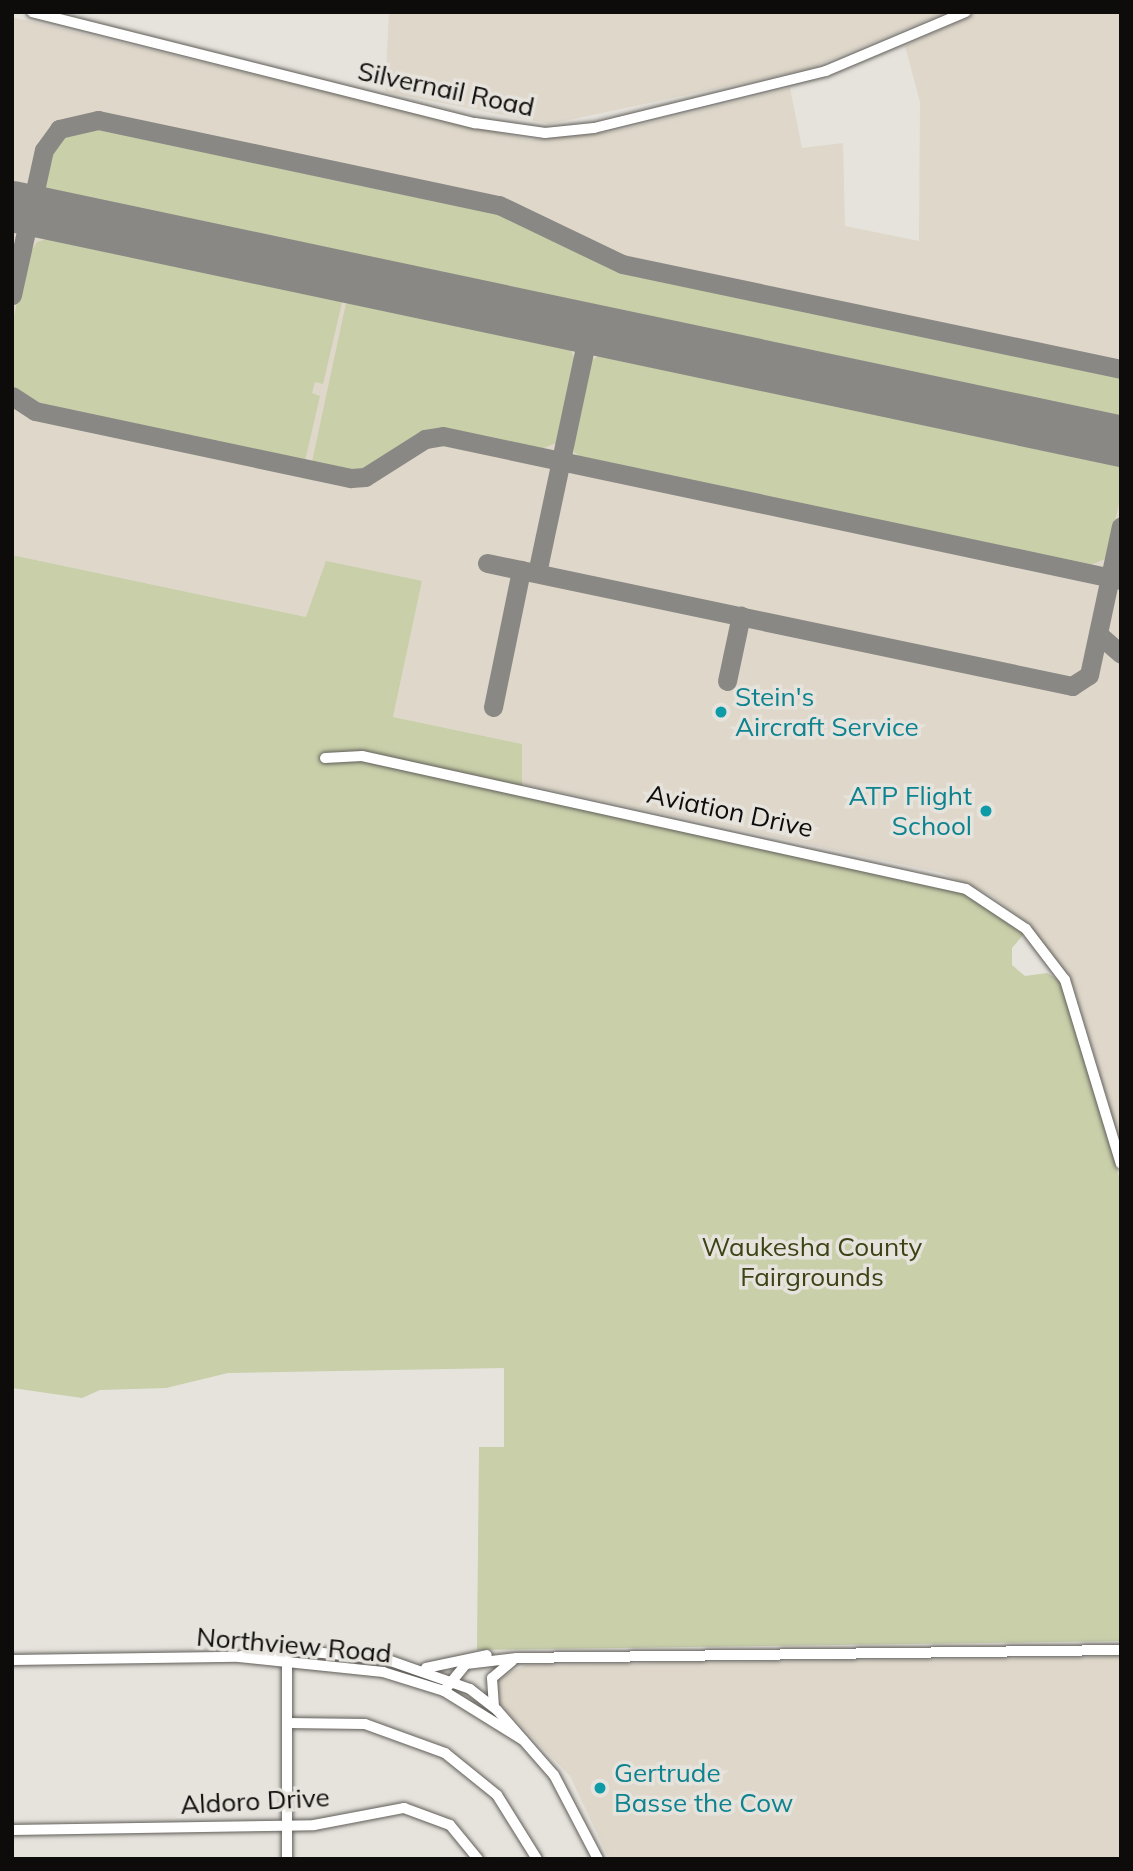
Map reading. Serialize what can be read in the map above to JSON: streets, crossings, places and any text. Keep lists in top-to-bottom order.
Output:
{
  "streets": {
    "street": [
      "Silvernail Road",
      "Aviation Drive",
      "Northview Road",
      "Aldoro Drive"
    ]
  },
  "parks": ["Waukesha County Fairgrounds"],
  "places": ["Stein's Aircraft Service", "ATP Flight School", "Gertrude Basse the Cow"]
}
